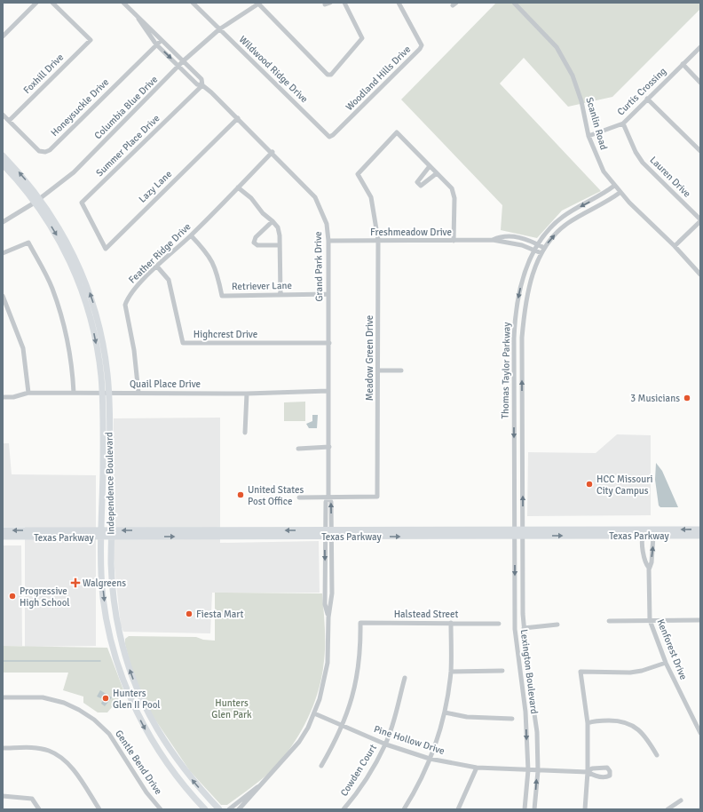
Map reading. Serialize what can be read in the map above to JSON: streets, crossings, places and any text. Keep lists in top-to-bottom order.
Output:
{
  "streets": {
    "main road": ["Independence Boulevard", "Texas Parkway"],
    "street": [
      "Wildwood Ridge Drive",
      "Foxhill Drive",
      "Woodland Hills Drive",
      "Curtis Crossing",
      "Honeysuckle Drive",
      "Columbia Blue Drive",
      "Scanlin Road",
      "Summer Place Drive",
      "Lauren Drive",
      "Lazy Lane",
      "Freshmeadow Drive",
      "Feather Ridge Drive",
      "Grand Park Drive",
      "Retriever Lane",
      "Highcrest Drive",
      "Meadow Green Drive",
      "Thomas Taylor Parkway",
      "Quail Place Drive",
      "Halstead Street",
      "Kenforest Drive",
      "Lexington Boulevard",
      "Pine Hollow Drive",
      "Gentle Bend Drive",
      "Cowden Court"
    ]
  },
  "crossings": [
    ["Wildwood Ridge Drive", "Woodland Hills Drive"],
    ["Wildwood Ridge Drive", "Columbia Blue Drive"],
    ["Foxhill Drive", "Honeysuckle Drive"],
    ["Curtis Crossing", "Scanlin Road"],
    ["Curtis Crossing", "Lauren Drive"],
    ["Honeysuckle Drive", "Grand Park Drive"],
    ["Columbia Blue Drive", "Grand Park Drive"],
    ["Columbia Blue Drive", "Independence Boulevard"],
    ["Scanlin Road", "Thomas Taylor Parkway"],
    ["Summer Place Drive", "Lazy Lane"],
    ["Summer Place Drive", "Grand Park Drive"],
    ["Lazy Lane", "Grand Park Drive"],
    ["Freshmeadow Drive", "Grand Park Drive"],
    ["Freshmeadow Drive", "Meadow Green Drive"],
    ["Freshmeadow Drive", "Thomas Taylor Parkway"],
    ["Feather Ridge Drive", "Grand Park Drive"],
    ["Feather Ridge Drive", "Retriever Lane"],
    ["Feather Ridge Drive", "Highcrest Drive"],
    ["Feather Ridge Drive", "Quail Place Drive"],
    ["Grand Park Drive", "Retriever Lane"],
    ["Grand Park Drive", "Highcrest Drive"],
    ["Grand Park Drive", "Meadow Green Drive"],
    ["Grand Park Drive", "Quail Place Drive"],
    ["Grand Park Drive", "Texas Parkway"],
    ["Grand Park Drive", "Pine Hollow Drive"],
    ["Thomas Taylor Parkway", "Texas Parkway"],
    ["Thomas Taylor Parkway", "Lexington Boulevard"],
    ["Quail Place Drive", "Independence Boulevard"],
    ["Independence Boulevard", "Texas Parkway"],
    ["Texas Parkway", "Kenforest Drive"],
    ["Texas Parkway", "Lexington Boulevard"],
    ["Halstead Street", "Pine Hollow Drive"],
    ["Lexington Boulevard", "Pine Hollow Drive"],
    ["Pine Hollow Drive", "Cowden Court"]
  ],
  "parks": ["Hunters Glen Park"],
  "places": {
    "other": [
      "3 Musicians",
      "HCC Missouri City Campus",
      "United States Post Office",
      "Progressive High School",
      "Fiesta Mart",
      "Hunters Glen II Pool"
    ],
    "health": ["Walgreens"]
  }
}
